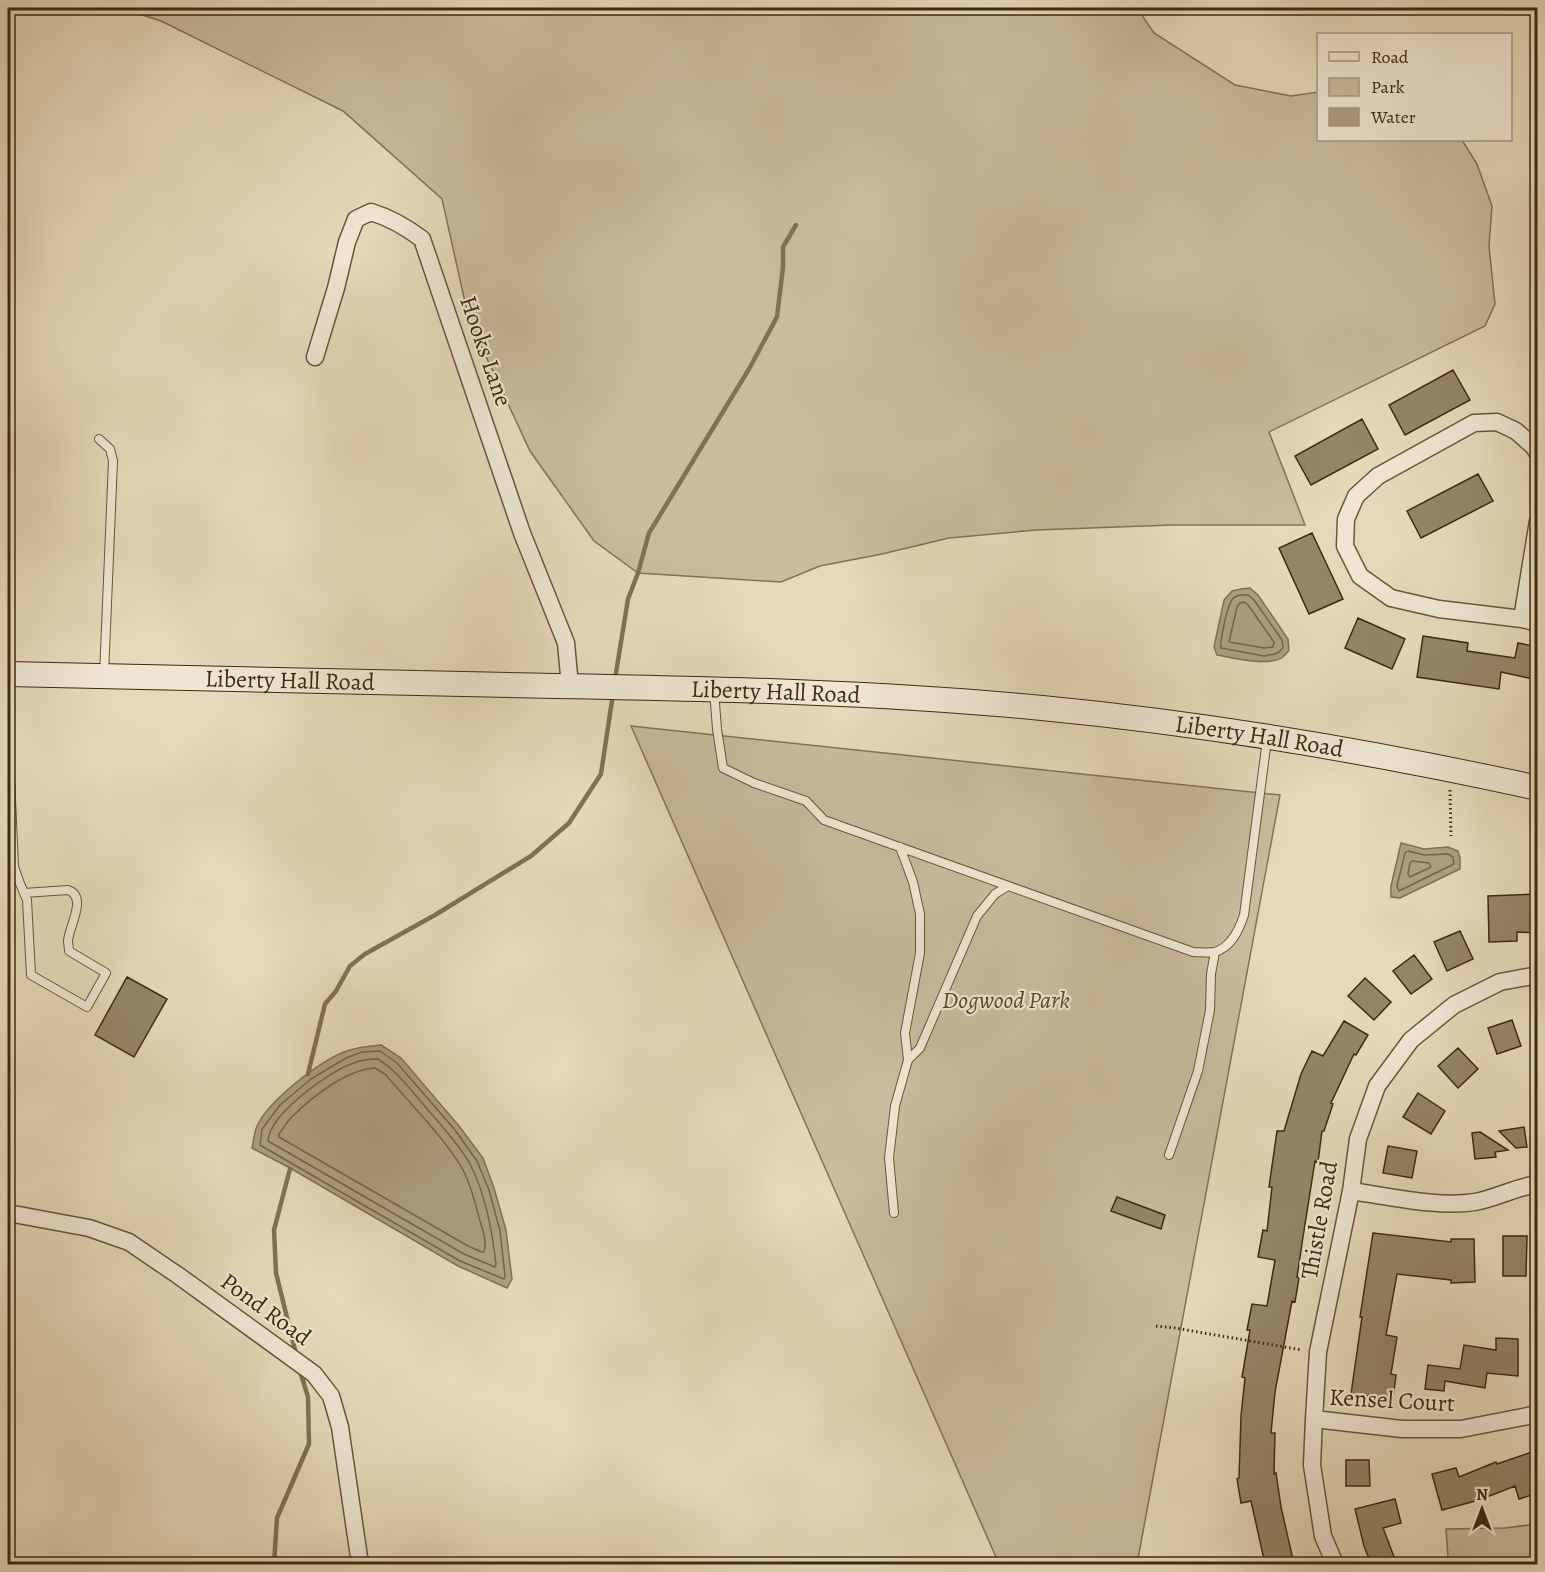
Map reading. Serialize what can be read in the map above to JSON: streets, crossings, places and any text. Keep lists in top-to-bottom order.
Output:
{
  "streets": {
    "main road": ["Liberty Hall Road"],
    "street": [
      "Hooks Lane",
      "Thistle Road",
      "Pond Road",
      "Kensel Court"
    ]
  },
  "crossings": [
    ["Hooks Lane", "Liberty Hall Road"],
    ["Thistle Road", "Kensel Court"]
  ],
  "parks": ["Dogwood Park"],
  "legend": ["Road", "Park", "Water"],
  "north": "top"
}
